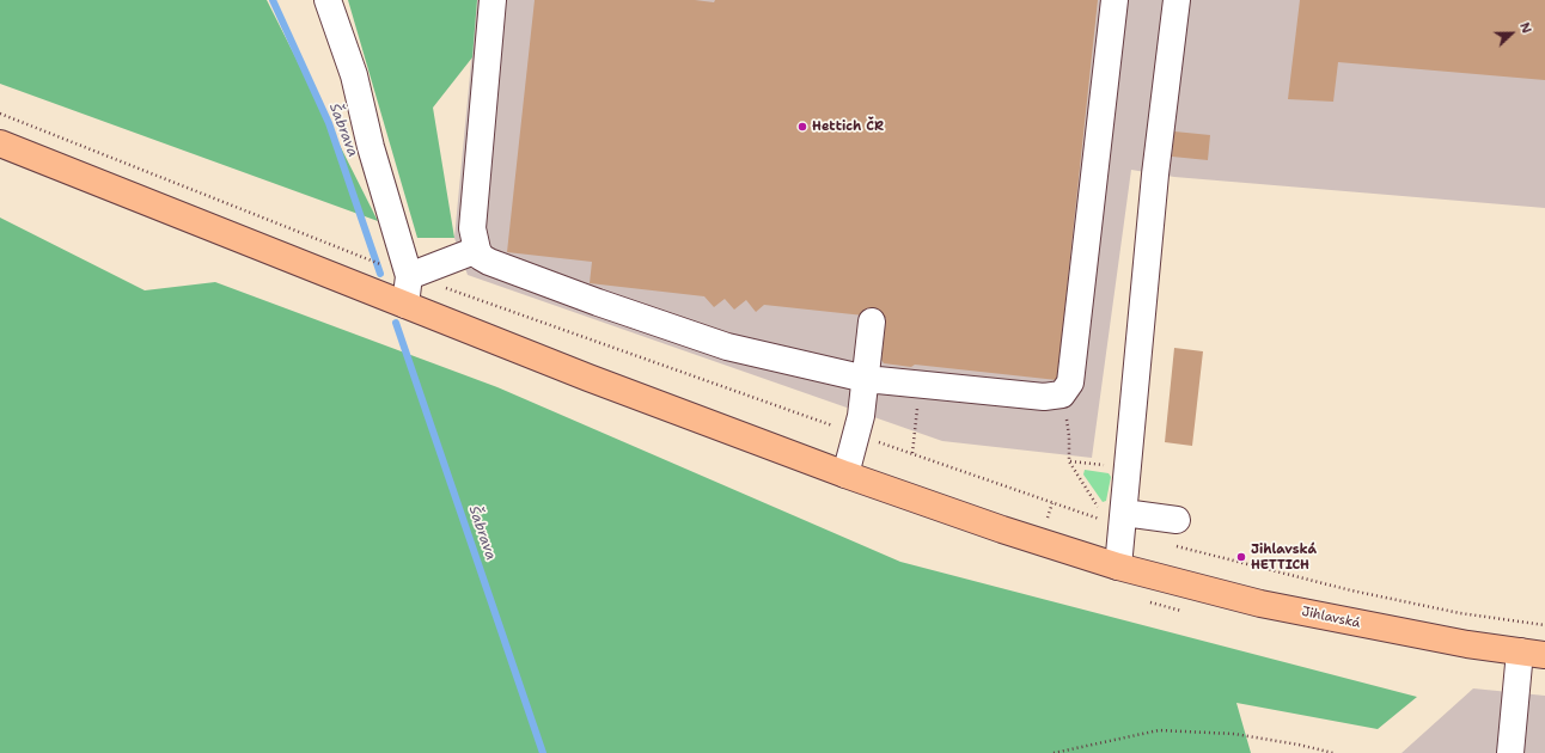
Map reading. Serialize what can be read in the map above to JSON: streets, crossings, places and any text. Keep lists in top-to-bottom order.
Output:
{
  "streets": {
    "main road": ["Jihlavská"]
  },
  "water": ["Šabrava"],
  "places": ["Hettich ČR", "Jihlavská HETTICH"],
  "north": "right"
}
